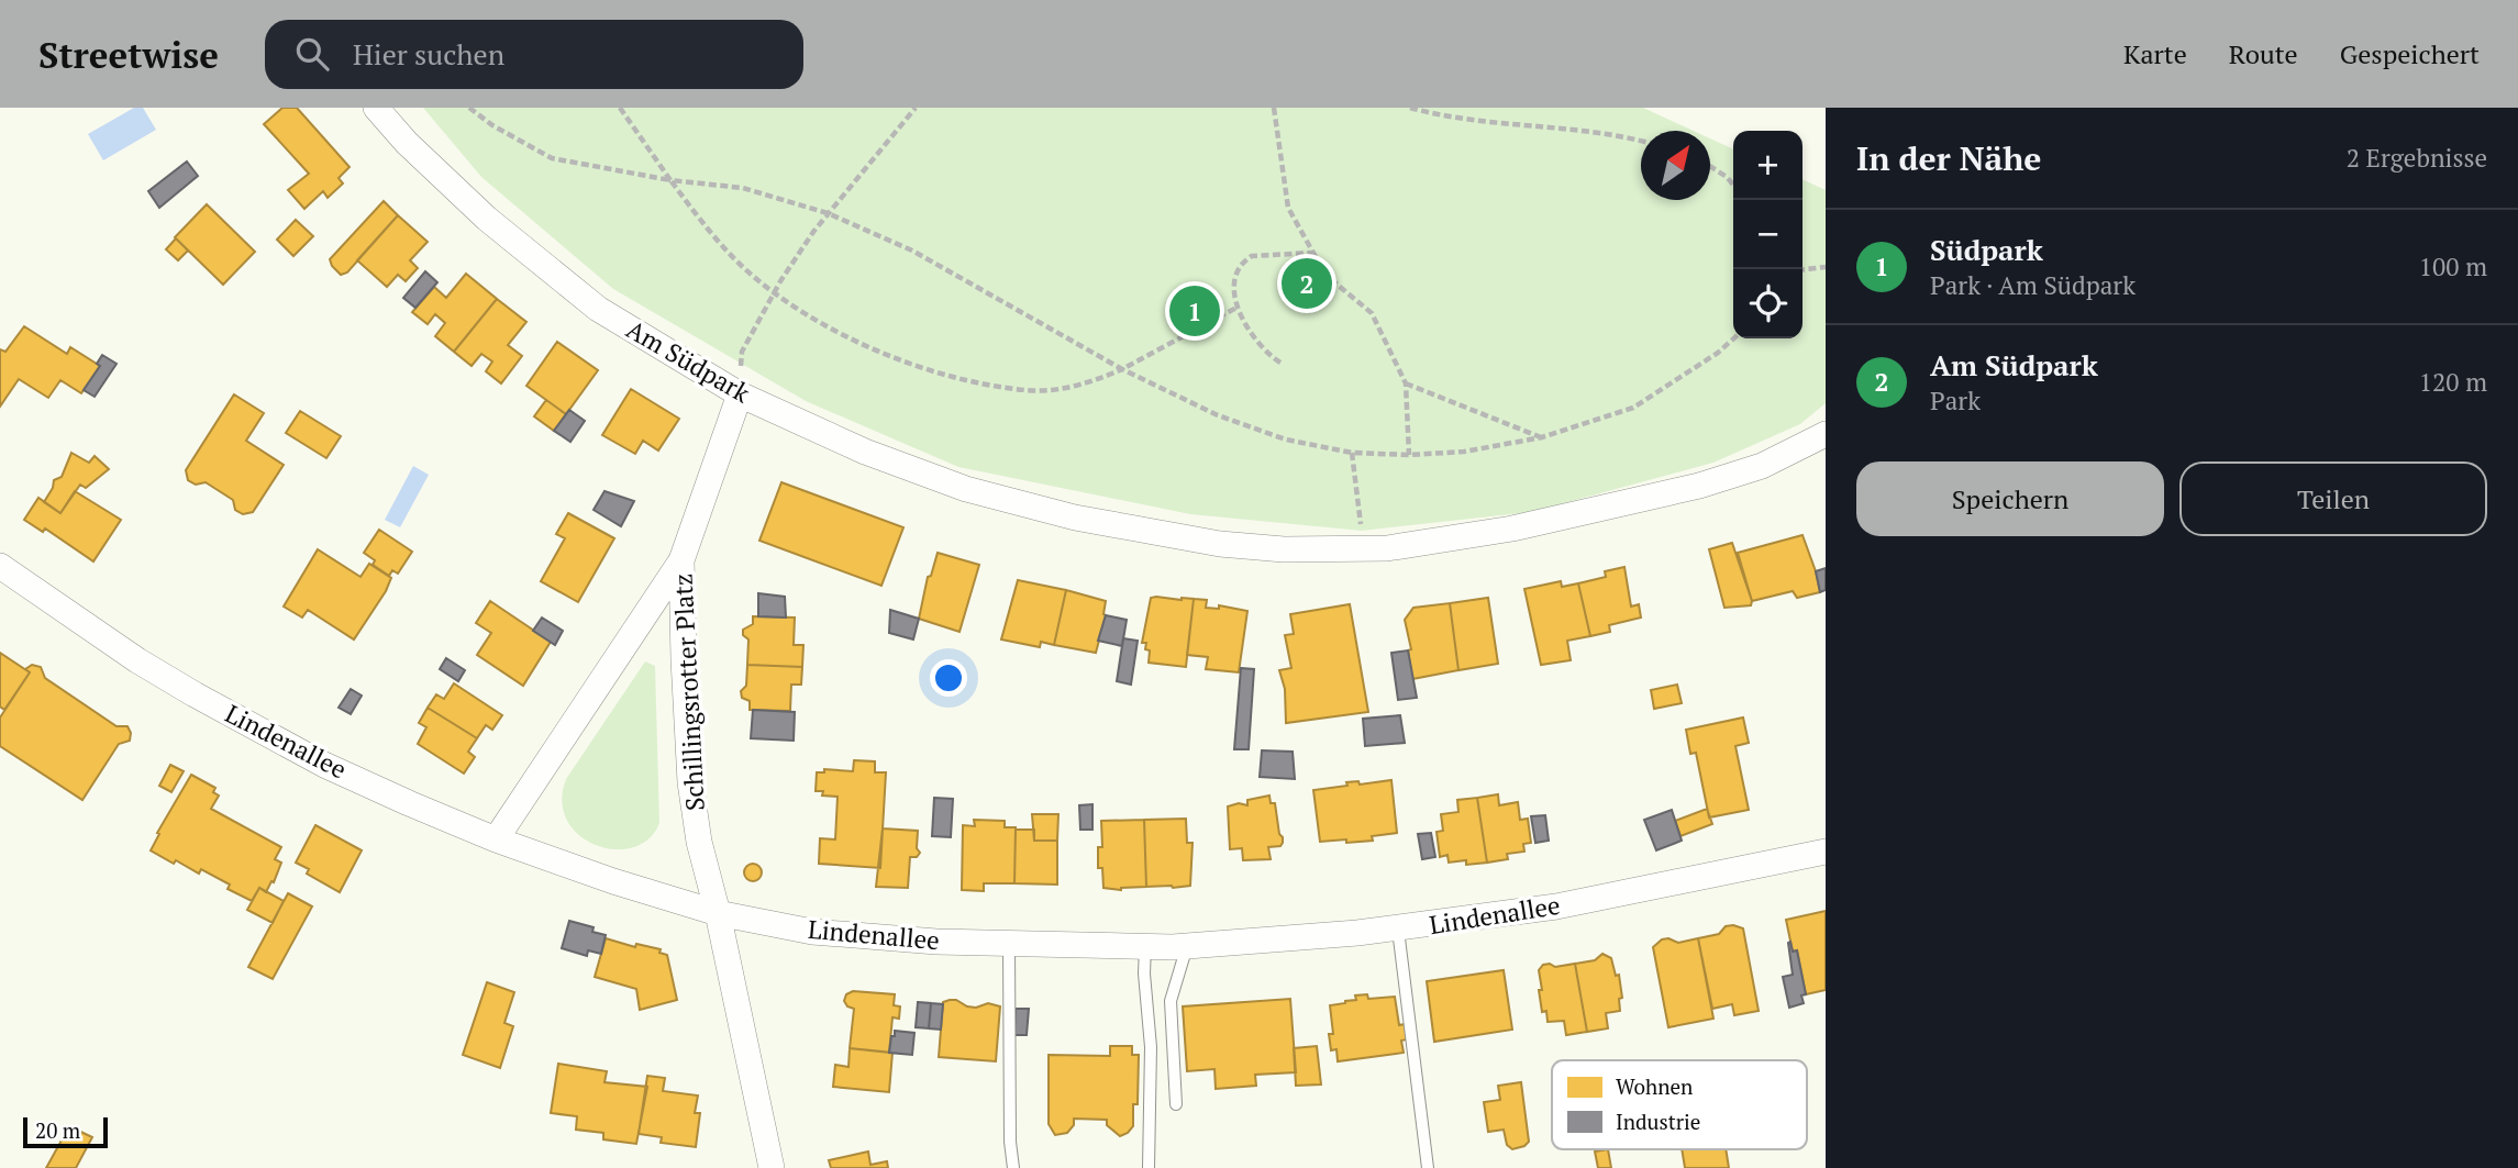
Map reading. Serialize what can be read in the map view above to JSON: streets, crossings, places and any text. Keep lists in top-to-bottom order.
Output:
{
  "streets": {
    "street": ["Am Südpark", "Schillingsrotter Platz", "Lindenallee"]
  },
  "crossings": [
    ["Am Südpark", "Schillingsrotter Platz"],
    ["Schillingsrotter Platz", "Lindenallee"]
  ],
  "legend": ["Wohnen", "Industrie"],
  "scale_bar": "20 m",
  "north": "top right",
  "page": {
    "header": "Streetwise",
    "search": "Hier suchen",
    "nav": ["Karte", "Route", "Gespeichert"],
    "heading": ["In der Nähe", "2 Ergebnisse"],
    "map_buttons": ["+", "−"],
    "list": [
      {
        "mark": "1",
        "name": "Südpark",
        "note": "Park · Am Südpark",
        "value": "100 m"
      },
      {
        "mark": "2",
        "name": "Am Südpark",
        "note": "Park",
        "value": "120 m"
      }
    ],
    "pins": ["2", "1"],
    "buttons": ["Speichern", "Teilen"],
    "scale": "20 m"
  }
}
